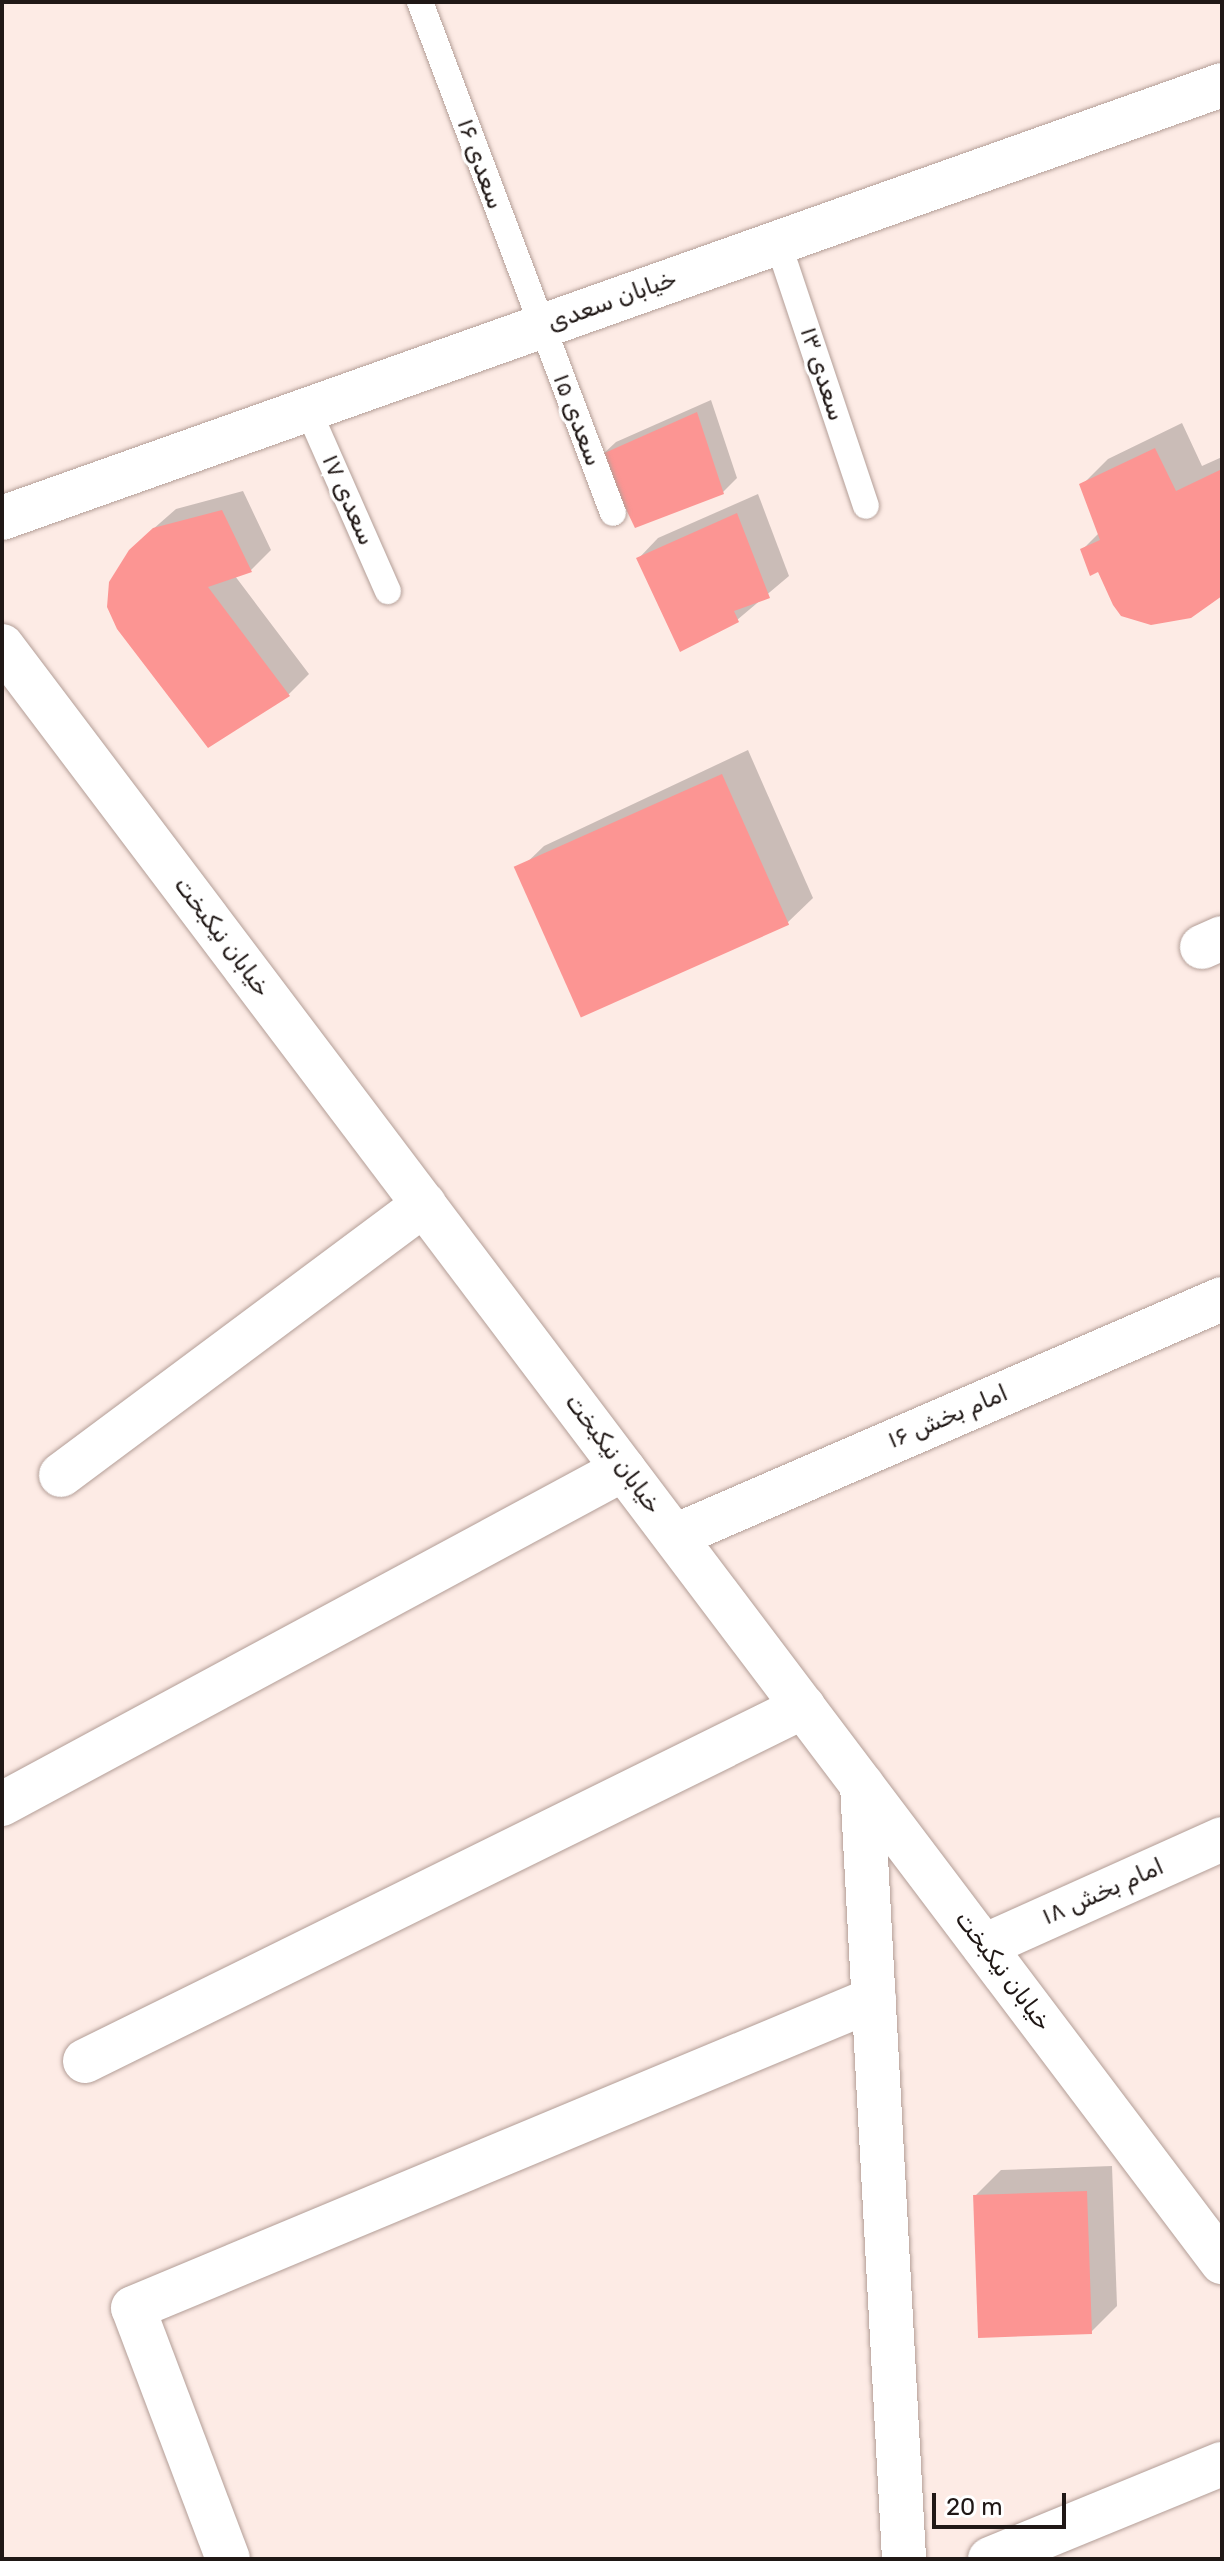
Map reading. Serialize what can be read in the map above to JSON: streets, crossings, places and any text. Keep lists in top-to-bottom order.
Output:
{
  "streets": {
    "street": [
      "خیابان سعدی",
      "خیابان نیکبخت",
      "امام بخش ۱۶",
      "امام بخش ۱۸"
    ],
    "lane": [
      "سعدی ۱۶",
      "سعدی ۱۳",
      "سعدی ۱۵",
      "سعدی ۱۷"
    ]
  },
  "crossings": [
    ["سعدی ۱۶", "خیابان سعدی"],
    ["سعدی ۱۶", "سعدی ۱۵"],
    ["خیابان سعدی", "سعدی ۱۳"],
    ["خیابان سعدی", "سعدی ۱۵"],
    ["خیابان سعدی", "سعدی ۱۷"],
    ["خیابان نیکبخت", "امام بخش ۱۶"],
    ["خیابان نیکبخت", "امام بخش ۱۸"]
  ],
  "scale_bar": "20 m"
}
